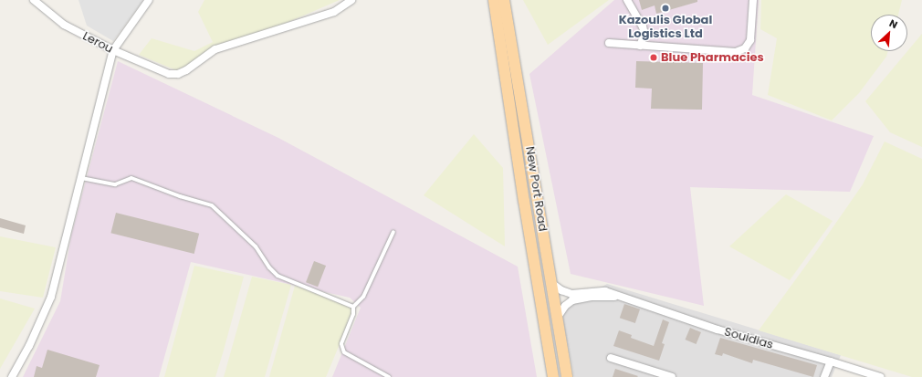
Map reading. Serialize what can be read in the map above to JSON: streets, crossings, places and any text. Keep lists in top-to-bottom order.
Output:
{
  "streets": {
    "main road": ["New Port Road"],
    "street": ["Lerou", "Souidias"]
  },
  "crossings": [
    ["New Port Road", "Souidias"]
  ],
  "places": ["Kazoulis Global Logistics Ltd", "Blue Pharmacies"],
  "north": "top right"
}
